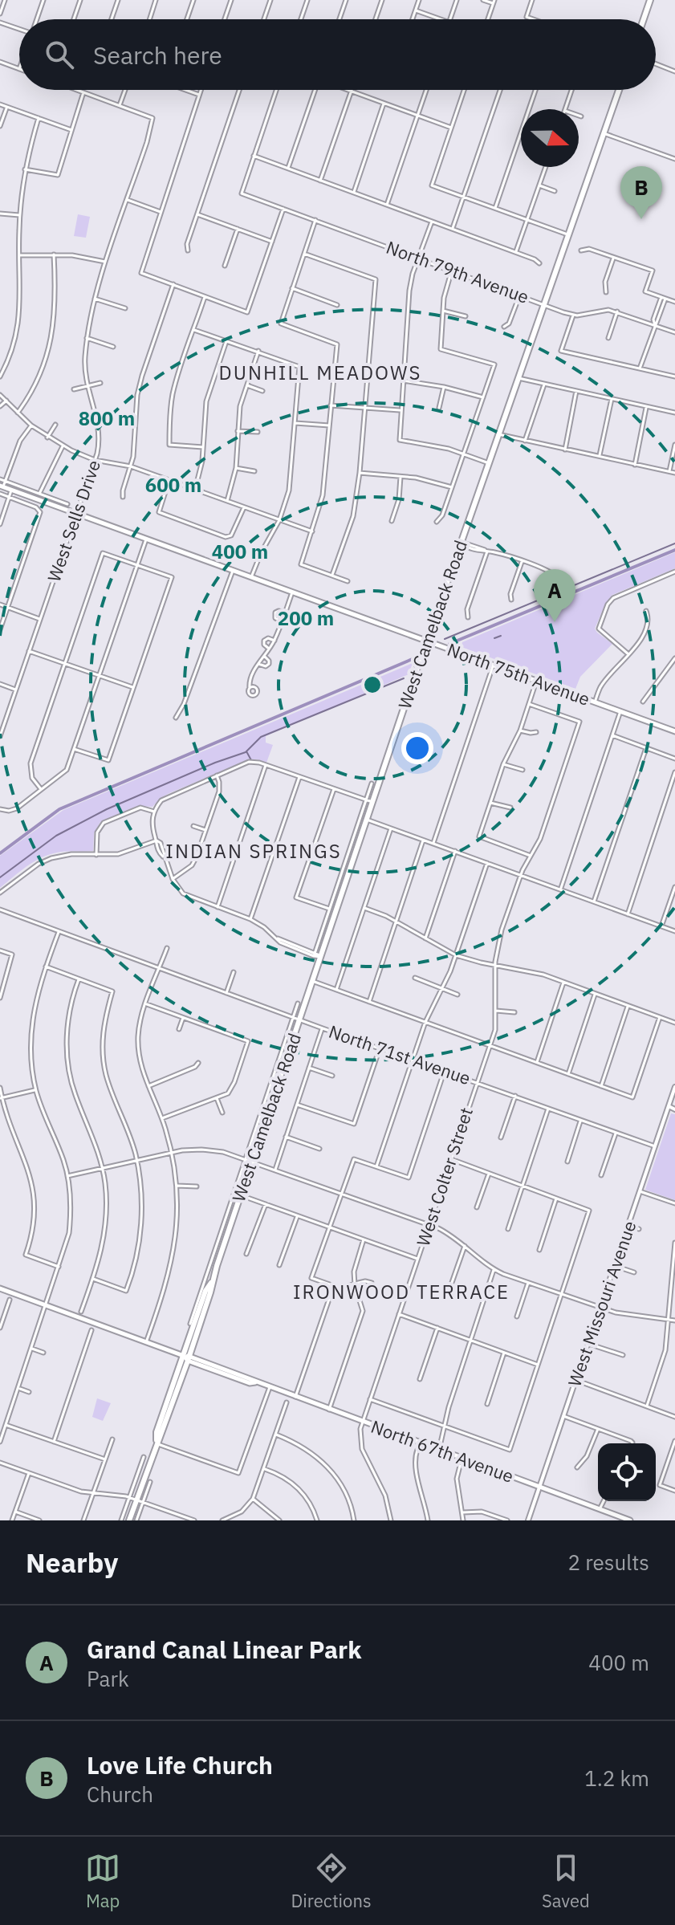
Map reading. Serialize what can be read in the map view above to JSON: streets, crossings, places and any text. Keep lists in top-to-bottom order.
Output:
{
  "streets": {
    "main road": ["West Camelback Road", "North 75th Avenue", "North 67th Avenue"],
    "street": [
      "North 79th Avenue",
      "West Sells Drive",
      "North 71st Avenue",
      "West Colter Street",
      "West Missouri Avenue"
    ]
  },
  "crossings": [
    ["North 79th Avenue", "West Camelback Road"],
    ["West Sells Drive", "North 75th Avenue"],
    ["West Camelback Road", "North 75th Avenue"],
    ["West Camelback Road", "North 71st Avenue"],
    ["West Camelback Road", "North 67th Avenue"],
    ["North 71st Avenue", "West Colter Street"],
    ["North 71st Avenue", "West Missouri Avenue"],
    ["West Colter Street", "North 67th Avenue"],
    ["West Missouri Avenue", "North 67th Avenue"]
  ],
  "districts": ["DUNHILL MEADOWS", "INDIAN SPRINGS", "IRONWOOD TERRACE"],
  "north": "right",
  "page": {
    "search": "Search here",
    "pins": ["B", "A"],
    "heading": ["Nearby", "2 results"],
    "list": [
      {
        "mark": "A",
        "name": "Grand Canal Linear Park",
        "note": "Park",
        "value": "400 m"
      },
      {
        "mark": "B",
        "name": "Love Life Church",
        "note": "Church",
        "value": "1.2 km"
      }
    ],
    "nav": ["Map", "Directions", "Saved"]
  },
  "rings": [
    "800 m",
    "600 m",
    "400 m",
    "200 m"
  ]
}
